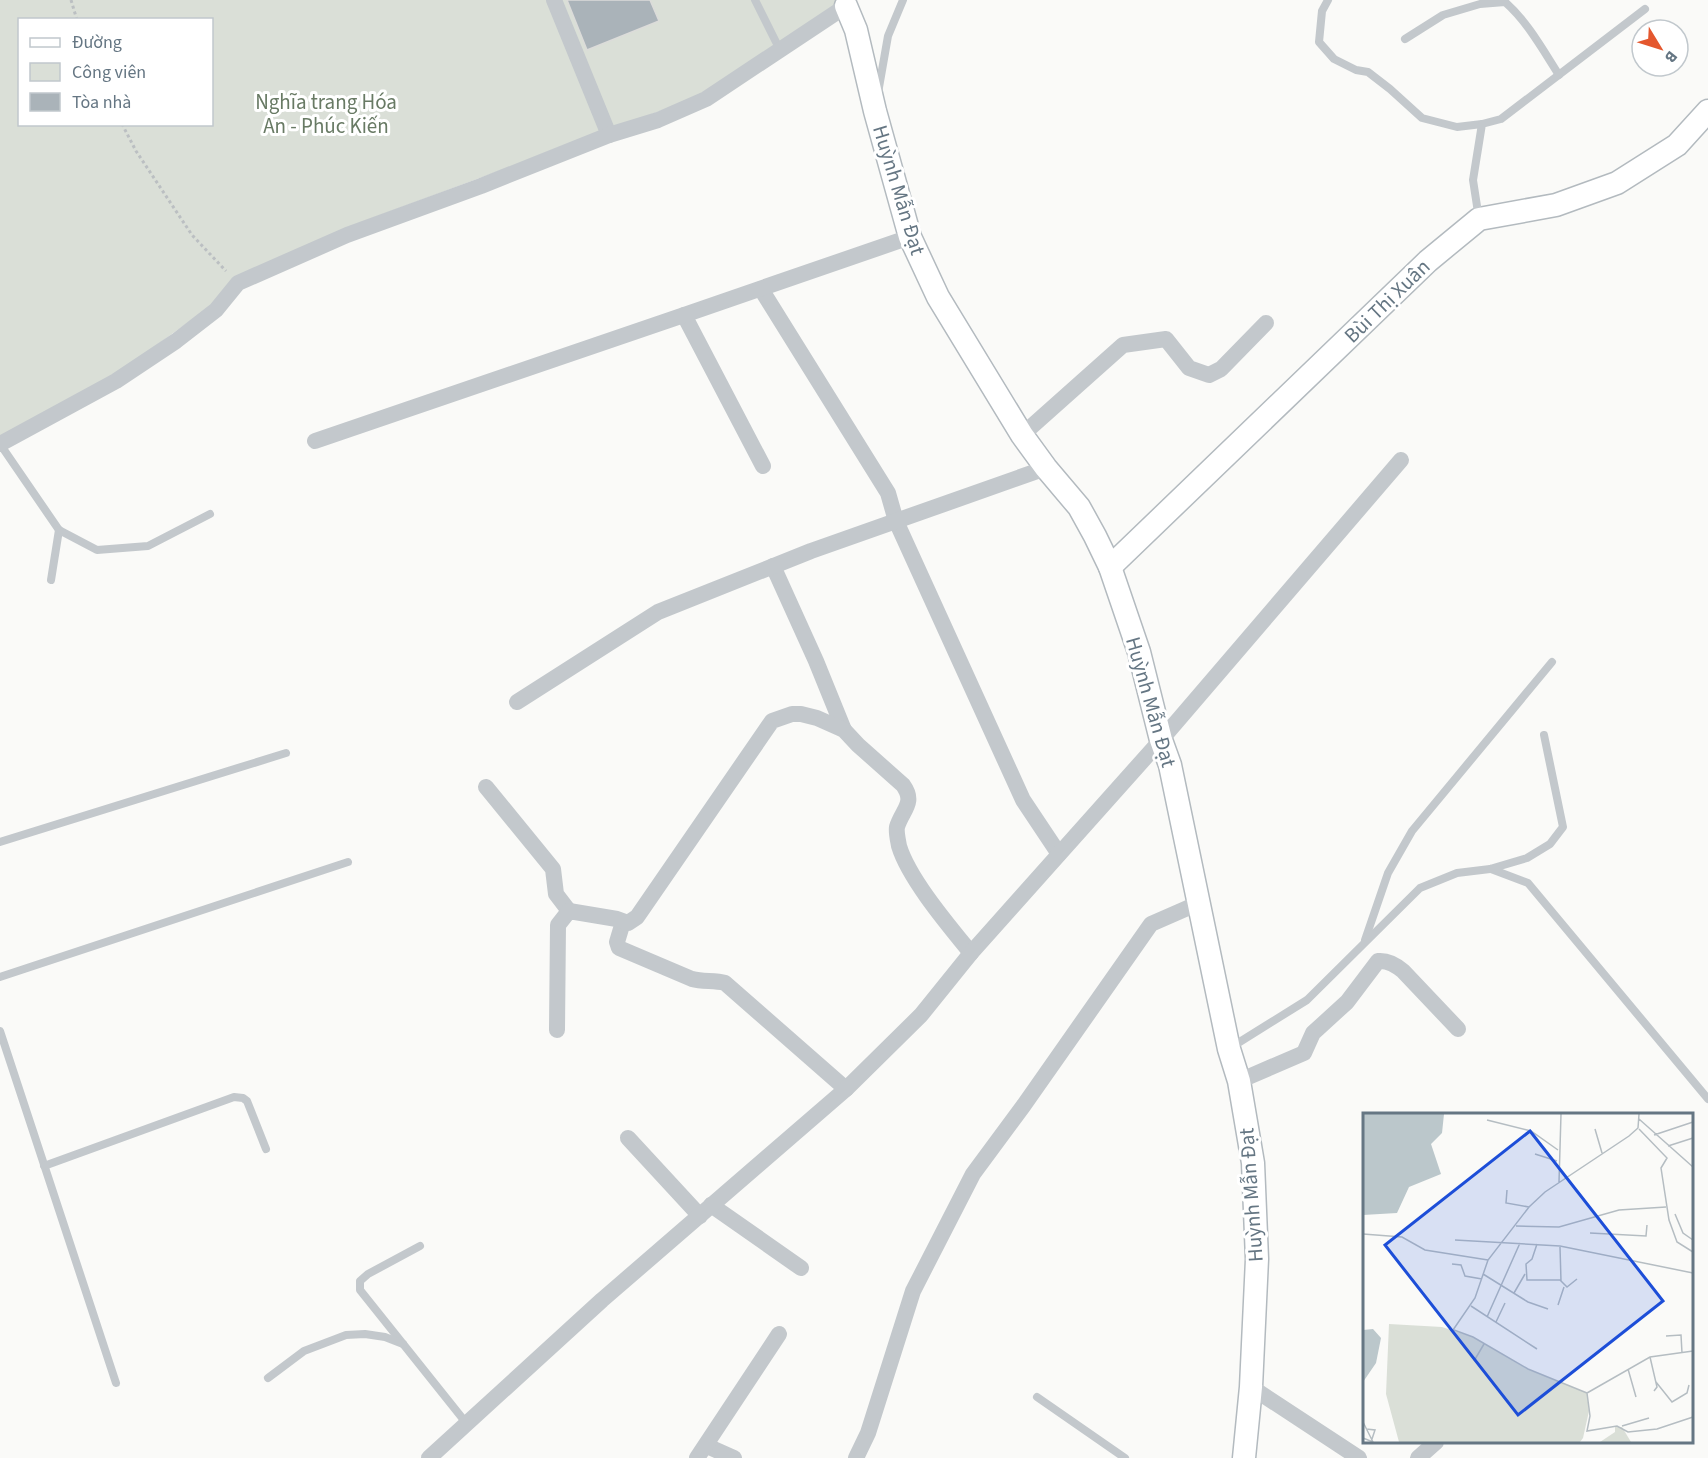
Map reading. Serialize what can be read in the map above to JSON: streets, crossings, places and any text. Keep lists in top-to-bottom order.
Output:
{
  "streets": {
    "main road": ["Huỳnh Mẫn Đạt", "Bùi Thị Xuân"]
  },
  "crossings": [
    ["Huỳnh Mẫn Đạt", "Bùi Thị Xuân"]
  ],
  "parks": ["Nghĩa trang Hóa An - Phúc Kiến"],
  "legend": ["Đường", "Công viên", "Tòa nhà"],
  "north": "bottom right"
}
